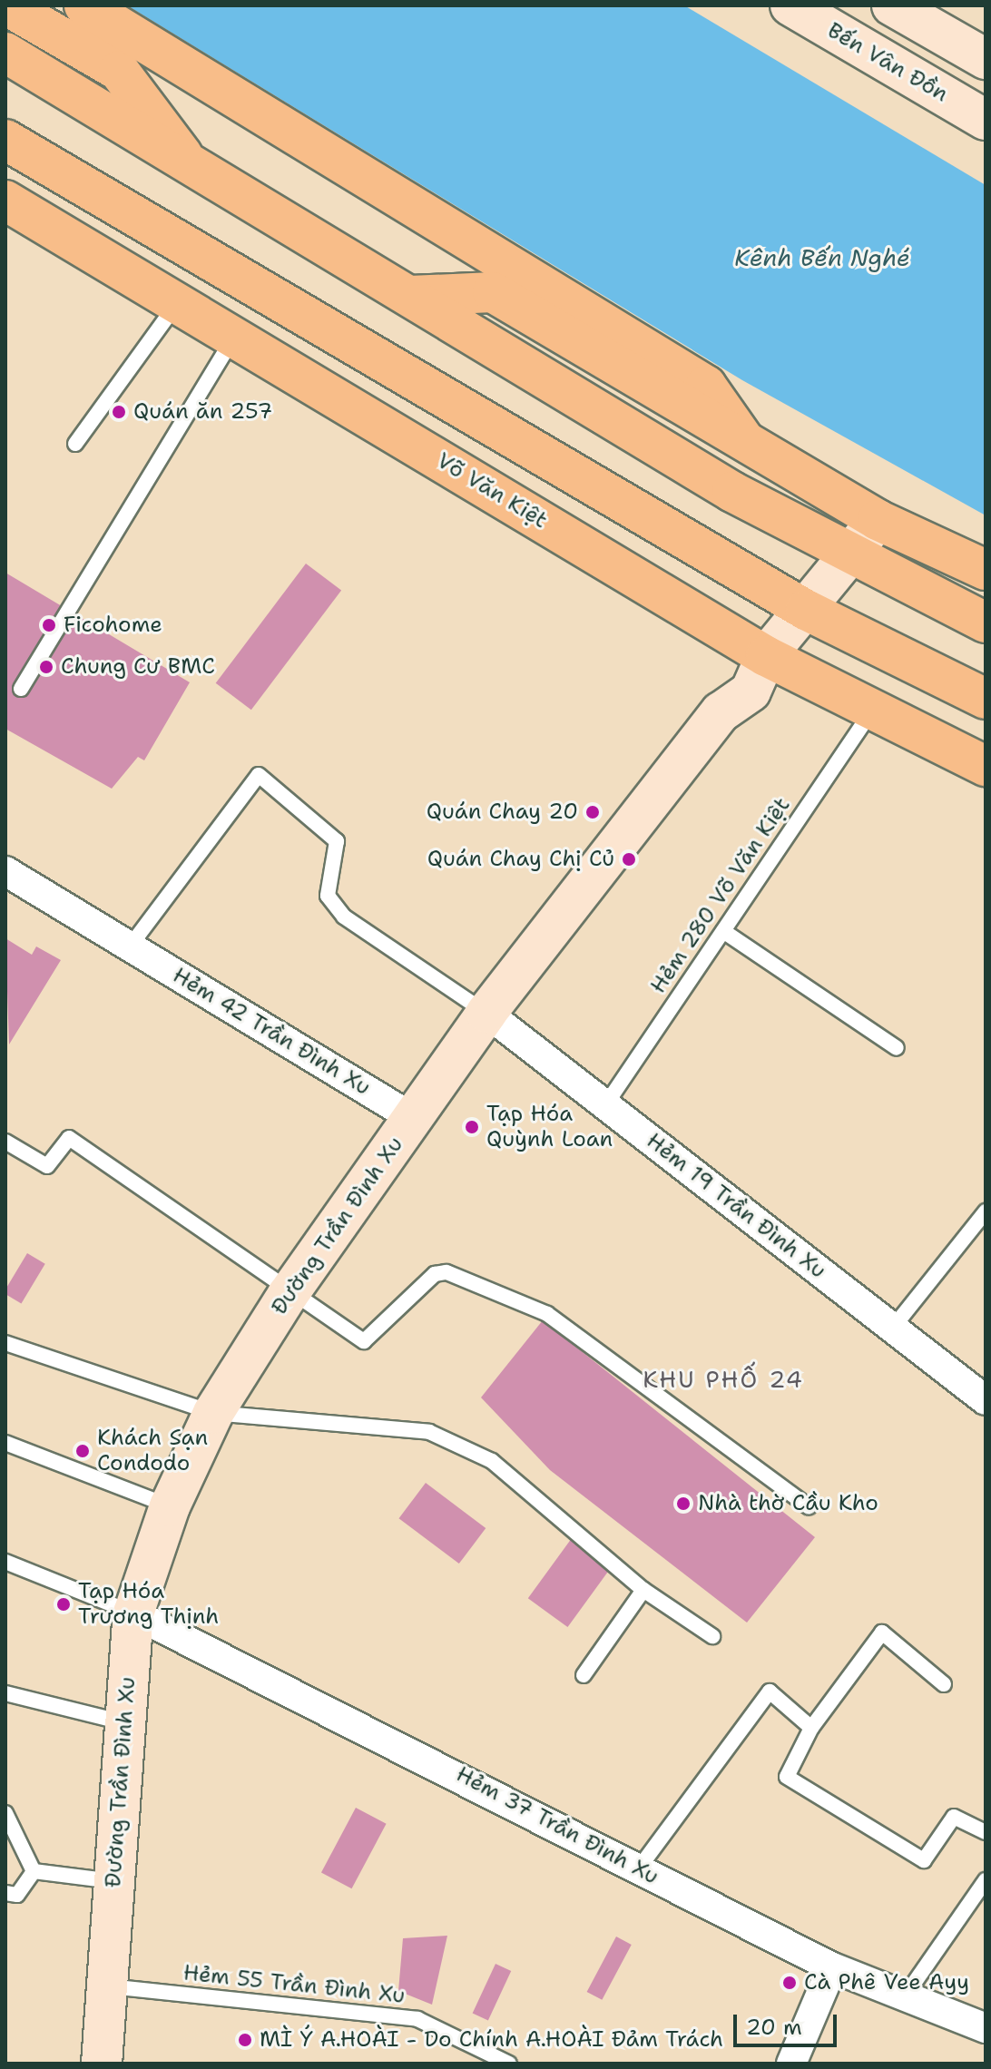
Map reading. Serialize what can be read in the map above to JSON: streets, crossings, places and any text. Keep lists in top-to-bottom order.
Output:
{
  "streets": {
    "main road": ["Võ Văn Kiệt"],
    "street": [
      "Bến Vân Đồn",
      "Hẻm 42 Trần Ðình Xu",
      "Hẻm 19 Trần Ðình Xu",
      "Đường Trần Ðình Xu",
      "Hẻm 37 Trần Ðình Xu"
    ],
    "lane": ["Hẻm 280 Võ Văn Kiệt", "Hẻm 55 Trần Ðình Xu"]
  },
  "crossings": [
    ["Võ Văn Kiệt", "Hẻm 280 Võ Văn Kiệt"],
    ["Võ Văn Kiệt", "Đường Trần Ðình Xu"],
    ["Hẻm 280 Võ Văn Kiệt", "Hẻm 19 Trần Ðình Xu"],
    ["Hẻm 42 Trần Ðình Xu", "Đường Trần Ðình Xu"],
    ["Hẻm 19 Trần Ðình Xu", "Đường Trần Ðình Xu"],
    ["Đường Trần Ðình Xu", "Hẻm 37 Trần Ðình Xu"],
    ["Đường Trần Ðình Xu", "Hẻm 55 Trần Ðình Xu"]
  ],
  "districts": ["KHU PHỐ 24"],
  "water": ["Kênh Bến Nghé"],
  "places": [
    "Quán ăn 257",
    "Ficohome",
    "Chung Cư BMC",
    "Quán Chay 20",
    "Quán Chay Chị Củ",
    "Tạp Hóa Quỳnh Loan",
    "Khách Sạn Condodo",
    "Nhà thờ Cầu Kho",
    "Tạp Hóa Trương Thịnh",
    "Cà Phê Vee Ayy",
    "MÌ Ý A.HOÀI - Do Chính A.HOÀI Đảm Trách"
  ],
  "scale_bar": "20 m"
}
